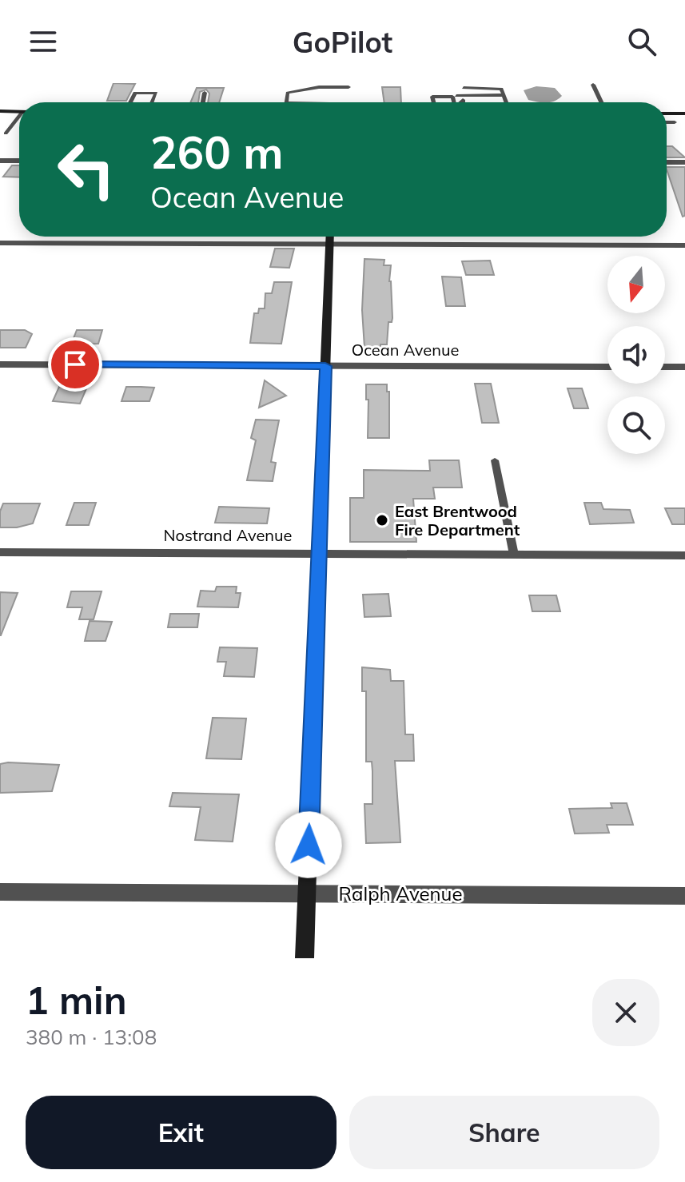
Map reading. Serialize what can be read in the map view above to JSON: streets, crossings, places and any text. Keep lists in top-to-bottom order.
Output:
{
  "streets": {
    "street": ["Ocean Avenue", "Nostrand Avenue", "Ralph Avenue"]
  },
  "places": ["East Brentwood Fire Department"],
  "north": "bottom",
  "page": {
    "header": "GoPilot",
    "turn": ["260 m", "Ocean Avenue"],
    "heading": ["1 min", "380 m · 13:08"],
    "buttons": ["Exit", "Share"]
  }
}
